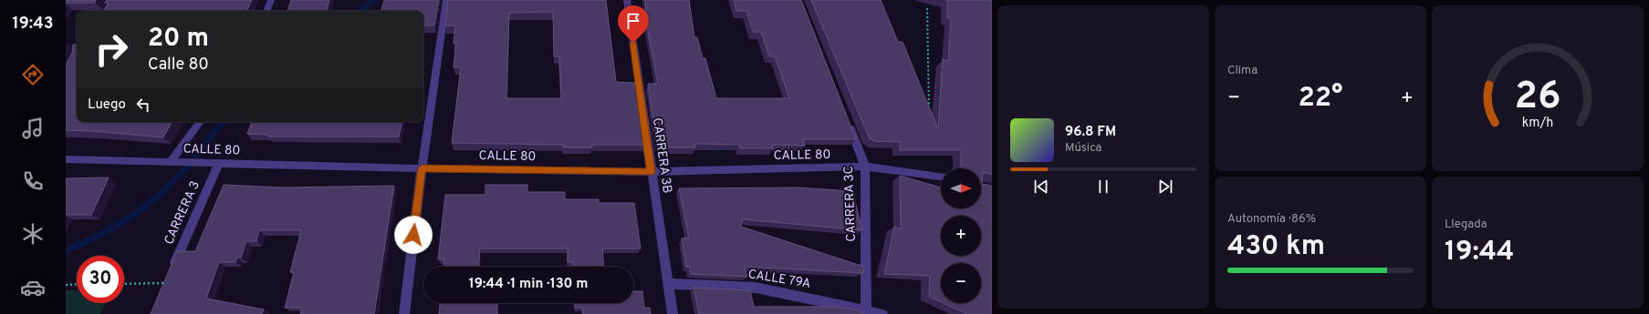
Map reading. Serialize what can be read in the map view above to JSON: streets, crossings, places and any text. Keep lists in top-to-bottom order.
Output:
{
  "streets": {
    "street": [
      "CALLE 80",
      "CARRERA 3B",
      "CARRERA 3C",
      "CARRERA 3",
      "CALLE 79A"
    ]
  },
  "crossings": [
    ["CALLE 80", "CARRERA 3B"],
    ["CALLE 80", "CARRERA 3C"],
    ["CALLE 80", "CARRERA 3"],
    ["CARRERA 3B", "CALLE 79A"],
    ["CARRERA 3C", "CALLE 79A"]
  ],
  "north": "right",
  "page": {
    "tabs": "19:43",
    "tile": [
      "Clima",
      ["Autonomía · 86%", "430 km"],
      ["Llegada", "19:44"]
    ],
    "turn": ["20 m", "Calle 80"],
    "heat": ["−", "22°", "+"],
    "then": "Luego",
    "song": ["96.8 FM", "Música"],
    "map_buttons": ["+", "−"],
    "limit": "30",
    "trip": "19:44 · 1 min · 130 m",
    "gauge": ["26", "km/h"]
  }
}
